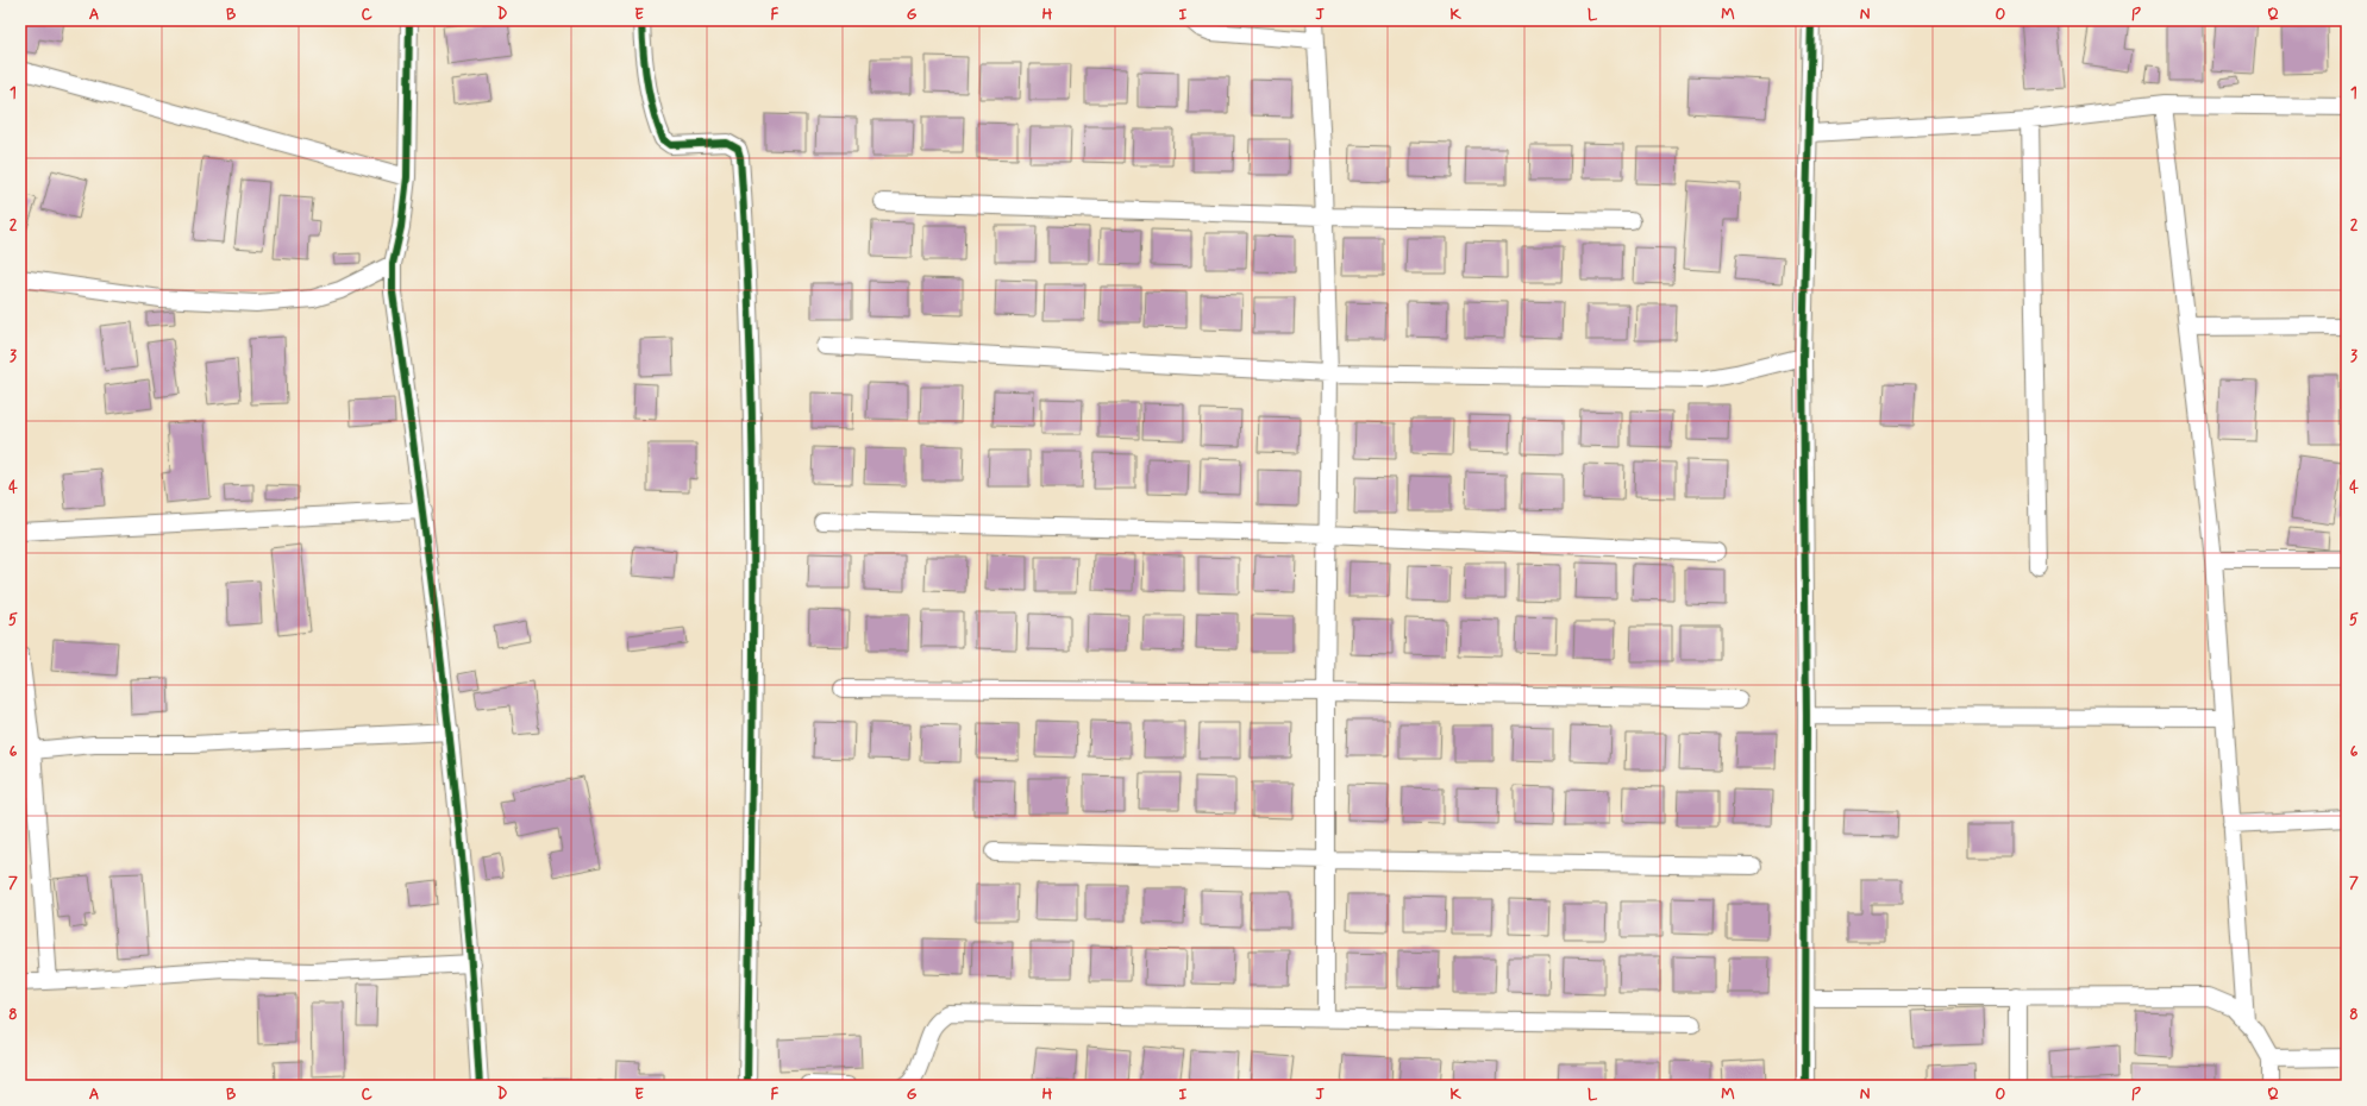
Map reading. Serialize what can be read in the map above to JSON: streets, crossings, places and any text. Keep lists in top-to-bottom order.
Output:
{
  "grid": {
    "columns": [
      "A",
      "B",
      "C",
      "D",
      "E",
      "F",
      "G",
      "H",
      "I",
      "J",
      "K",
      "L",
      "M",
      "N",
      "O",
      "P",
      "Q"
    ],
    "rows": [
      "1",
      "2",
      "3",
      "4",
      "5",
      "6",
      "7",
      "8"
    ]
  }
}
